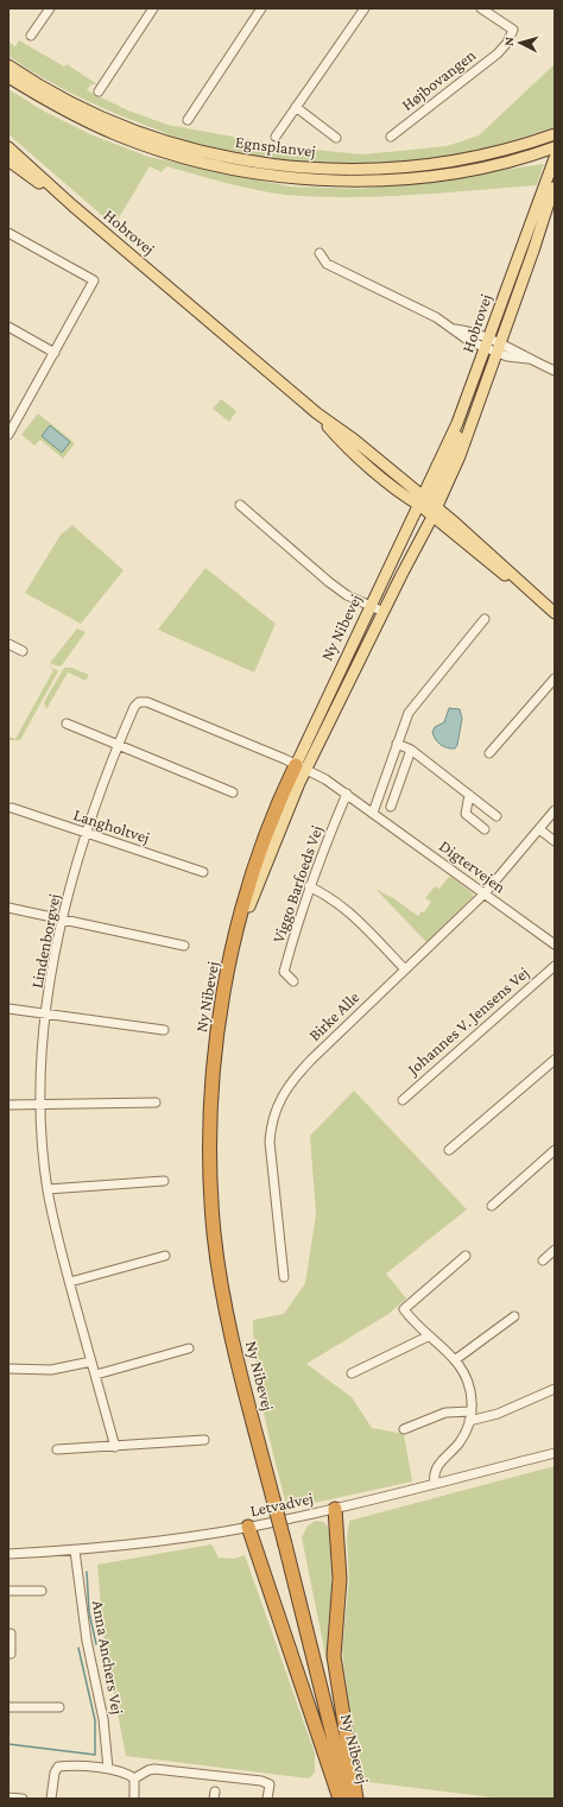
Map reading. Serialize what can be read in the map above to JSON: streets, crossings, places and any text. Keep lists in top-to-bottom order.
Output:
{
  "streets": {
    "highway": ["Ny Nibevej"],
    "main road": ["Egnsplanvej", "Hobrovej"],
    "street": [
      "Højbovangen",
      "Langholtvej",
      "Digtervejen",
      "Viggo Barfoeds Vej",
      "Lindenborgvej",
      "Birke Alle",
      "Johannes V. Jensens Vej",
      "Letvadvej",
      "Anna Anchers Vej"
    ]
  },
  "crossings": [
    ["Hobrovej", "Ny Nibevej"],
    ["Ny Nibevej", "Digtervejen"],
    ["Ny Nibevej", "Lindenborgvej"],
    ["Langholtvej", "Lindenborgvej"],
    ["Digtervejen", "Viggo Barfoeds Vej"],
    ["Digtervejen", "Lindenborgvej"],
    ["Digtervejen", "Birke Alle"],
    ["Letvadvej", "Anna Anchers Vej"]
  ],
  "north": "left"
}
